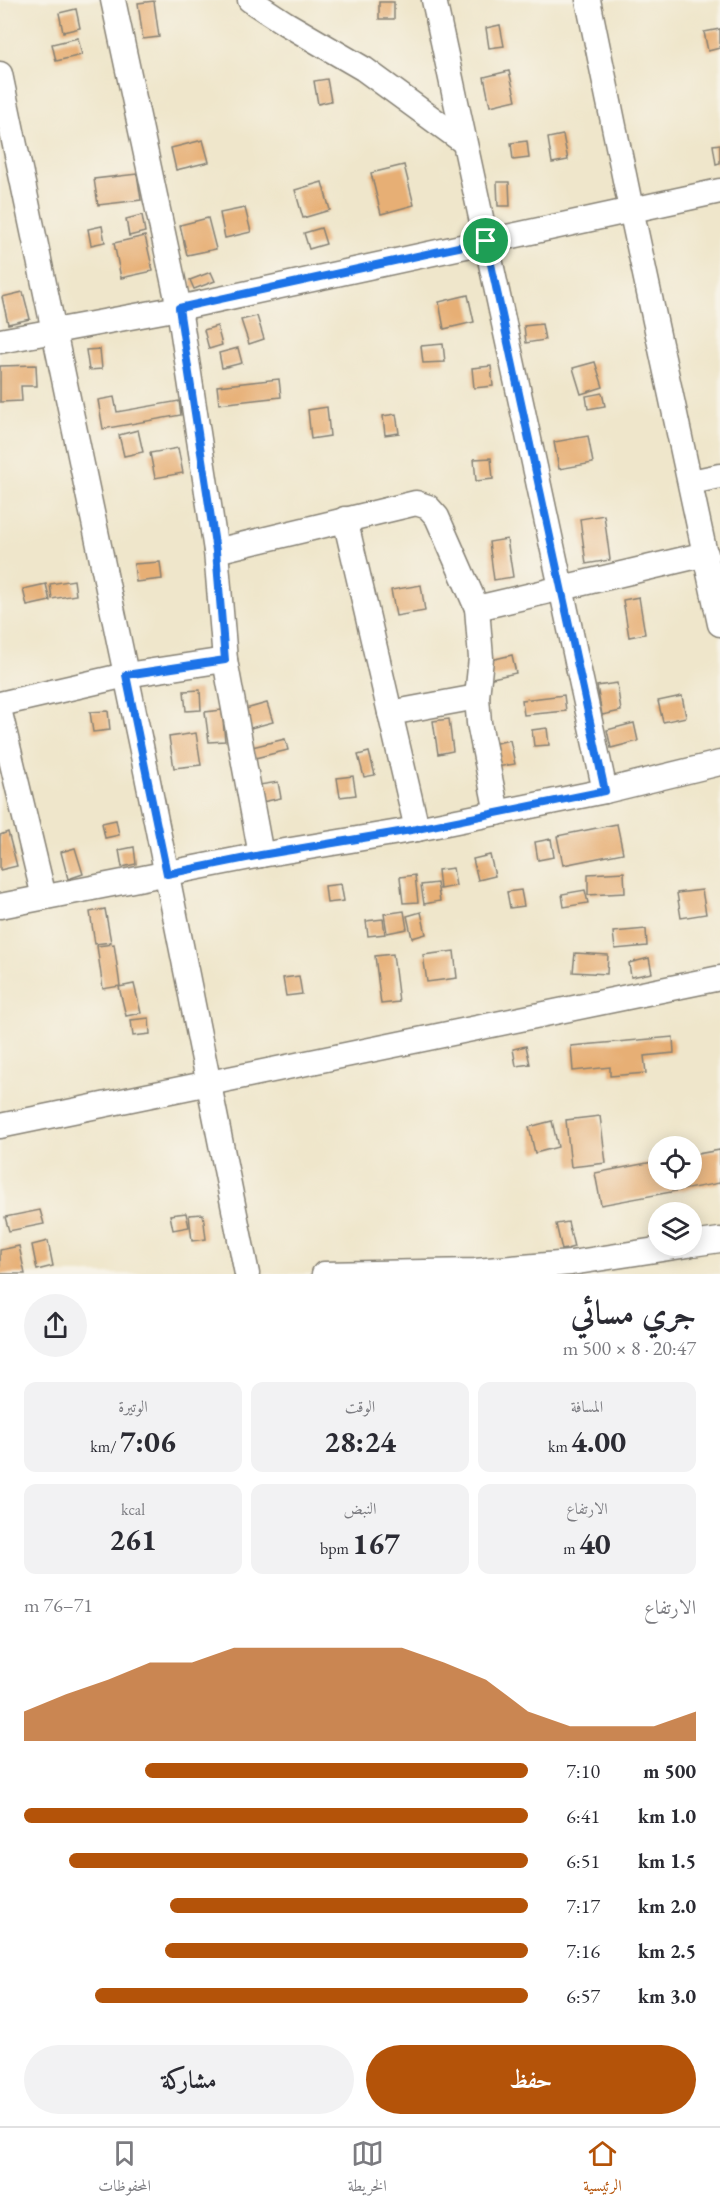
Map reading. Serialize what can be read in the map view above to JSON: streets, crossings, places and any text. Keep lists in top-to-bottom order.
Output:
{
  "page": {
    "heading": ["جري مسائي", "20:47 · 8 × 500 m"],
    "stats": [
      ["المسافة", "4.00 km"],
      ["الوقت", "28:24"],
      ["الوتيرة", "7:06 /km"],
      ["الارتفاع", "40 m"],
      ["النبض", "167 bpm"],
      ["kcal", "261"]
    ],
    "chart": ["الارتفاع", "71–76 m"],
    "list": [
      {
        "name": "500 m",
        "note": "7:10"
      },
      {
        "name": "1.0 km",
        "note": "6:41"
      },
      {
        "name": "1.5 km",
        "note": "6:51"
      },
      {
        "name": "2.0 km",
        "note": "7:17"
      },
      {
        "name": "2.5 km",
        "note": "7:16"
      },
      {
        "name": "3.0 km",
        "note": "6:57"
      }
    ],
    "buttons": ["حفظ", "مشاركة"],
    "tabs": ["الرئيسية", "الخريطة", "المحفوظات"]
  }
}
